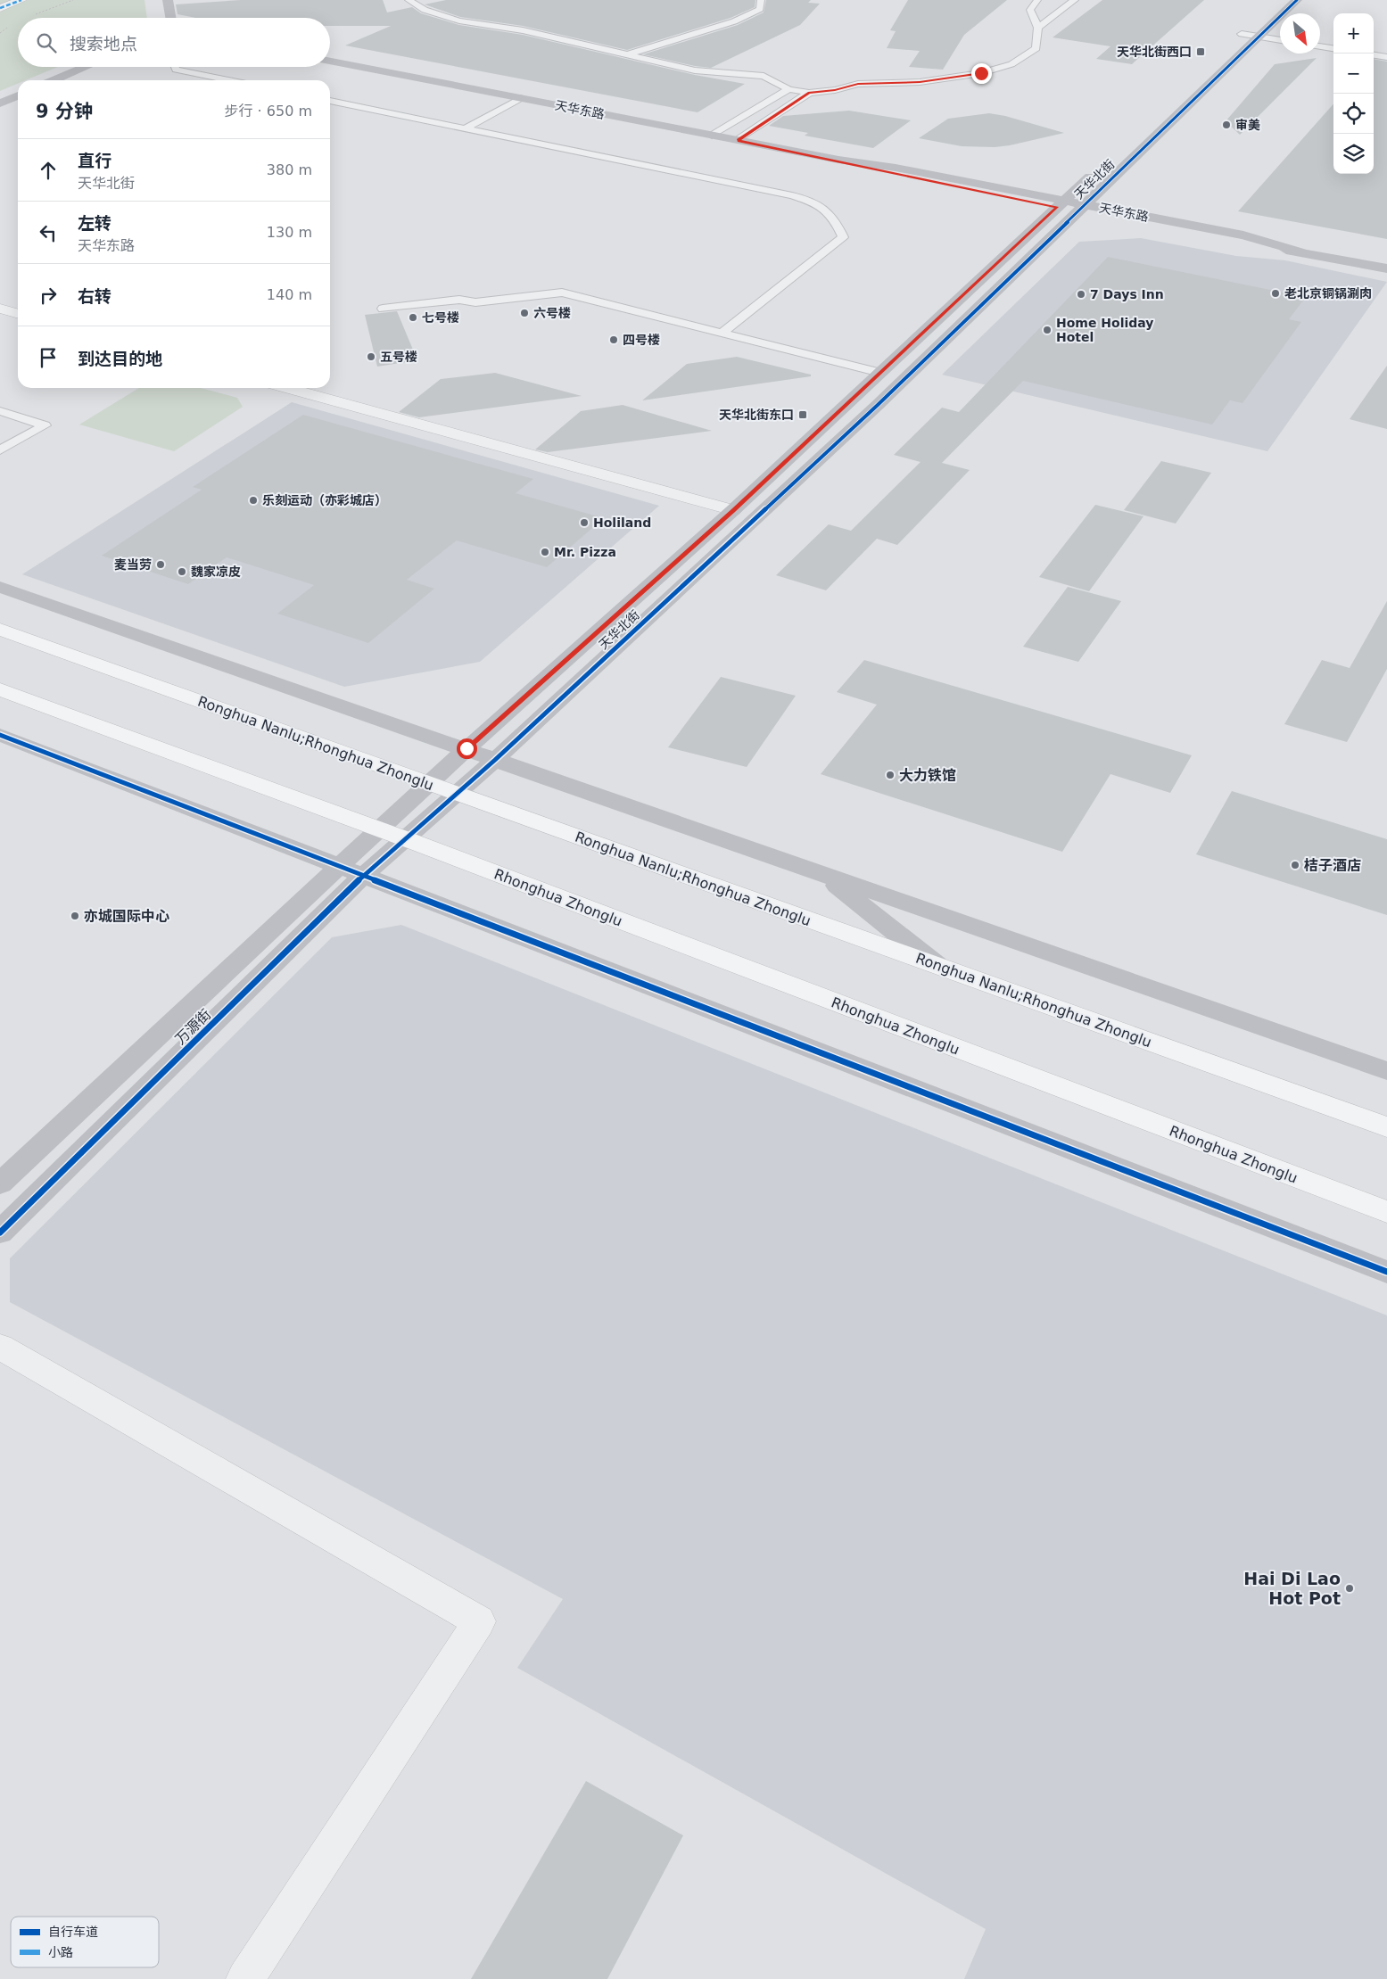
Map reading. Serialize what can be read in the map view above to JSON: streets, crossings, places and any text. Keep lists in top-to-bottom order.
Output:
{
  "streets": {
    "main road": ["Ronghua Nanlu;Rhonghua Zhonglu", "Rhonghua Zhonglu"],
    "street": ["天华东路", "天华北街", "万源街"]
  },
  "crossings": [
    ["天华东路", "天华北街"],
    ["天华北街", "Ronghua Nanlu;Rhonghua Zhonglu"],
    ["天华北街", "Rhonghua Zhonglu"],
    ["天华北街", "万源街"],
    ["Rhonghua Zhonglu", "万源街"]
  ],
  "places": {
    "transit": ["天华北街西口", "天华北街东口"],
    "other": [
      "审美",
      "老北京铜锅涮肉",
      "7 Days Inn",
      "六号楼",
      "七号楼",
      "Home Holiday Hotel",
      "四号楼",
      "五号楼",
      "乐刻运动（亦彩城店）",
      "Holiland",
      "Mr. Pizza",
      "麦当劳",
      "魏家凉皮",
      "大力铁馆",
      "桔子酒店",
      "亦城国际中心",
      "Hai Di Lao Hot Pot"
    ]
  },
  "legend": ["自行车道", "小路"],
  "north": "bottom right",
  "page": {
    "map_buttons": ["+", "−"],
    "search": "搜索地点",
    "heading": ["9 分钟", "步行 · 650 m"],
    "list": [
      ["直行", "天华北街", "380 m"],
      ["左转", "天华东路", "130 m"],
      ["右转", "140 m"],
      "到达目的地"
    ]
  }
}
